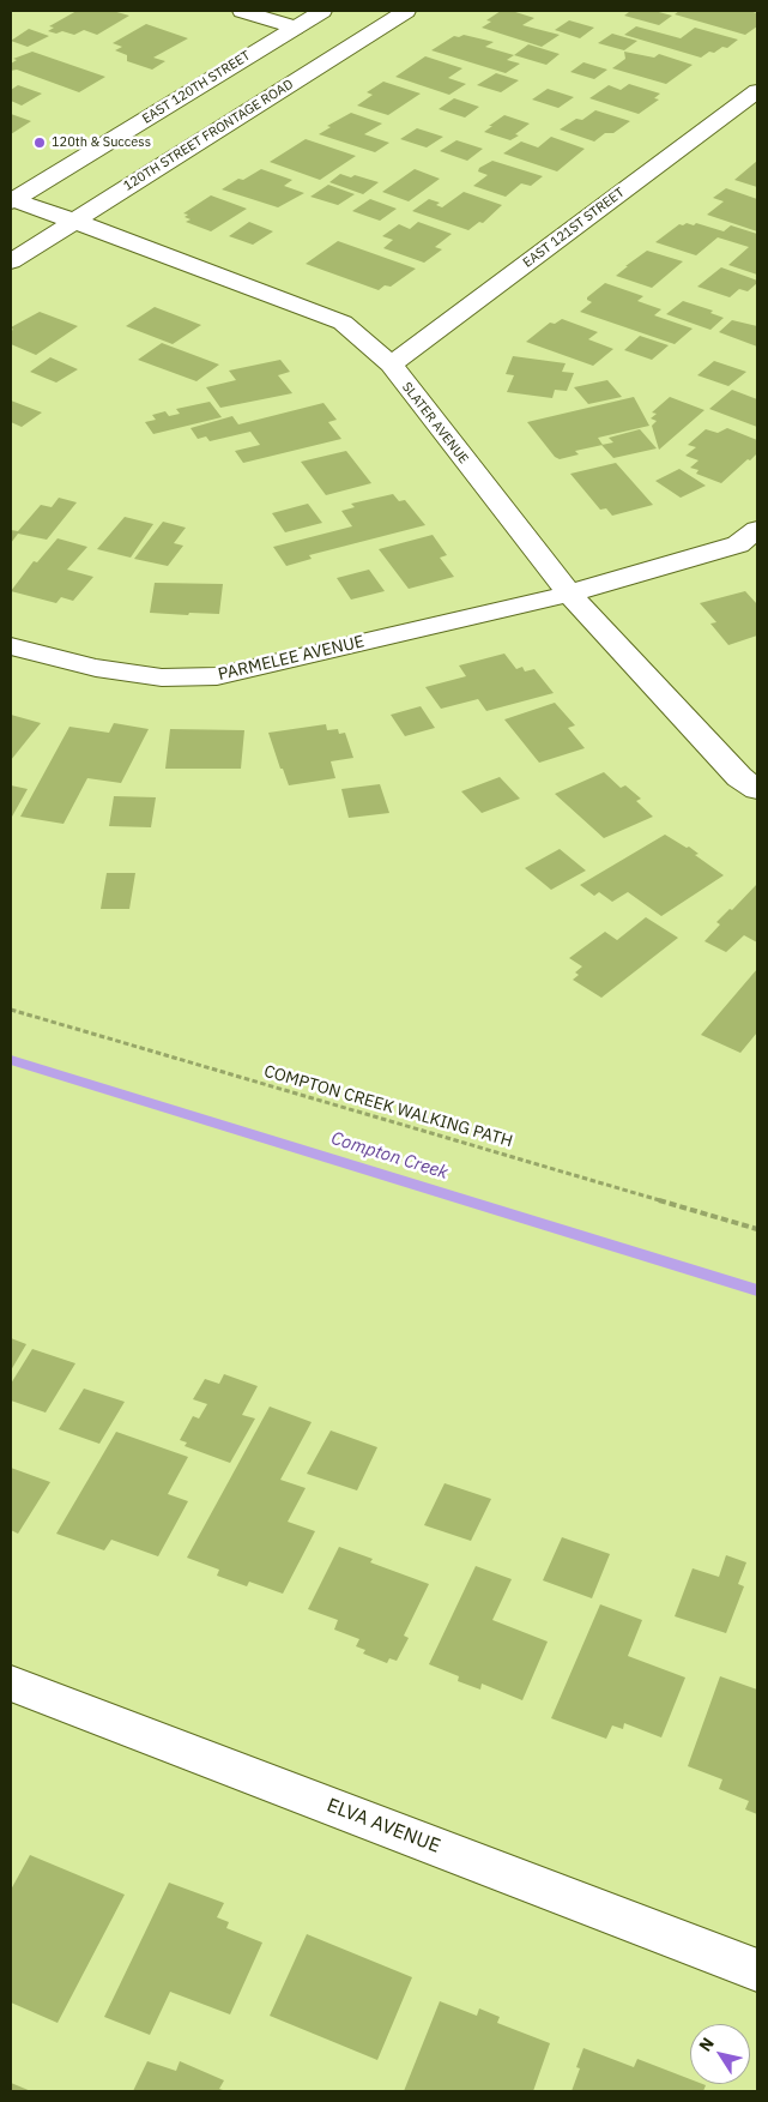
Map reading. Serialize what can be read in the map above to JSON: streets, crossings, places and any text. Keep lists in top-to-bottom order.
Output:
{
  "streets": {
    "street": [
      "EAST 120TH STREET",
      "120TH STREET FRONTAGE ROAD",
      "EAST 121ST STREET",
      "SLATER AVENUE",
      "PARMELEE AVENUE",
      "ELVA AVENUE"
    ],
    "path": ["COMPTON CREEK WALKING PATH"]
  },
  "crossings": [
    ["EAST 120TH STREET", "SLATER AVENUE"],
    ["120TH STREET FRONTAGE ROAD", "SLATER AVENUE"],
    ["EAST 121ST STREET", "SLATER AVENUE"],
    ["SLATER AVENUE", "PARMELEE AVENUE"]
  ],
  "water": ["Compton Creek"],
  "places": ["120th & Success"],
  "north": "top left"
}
